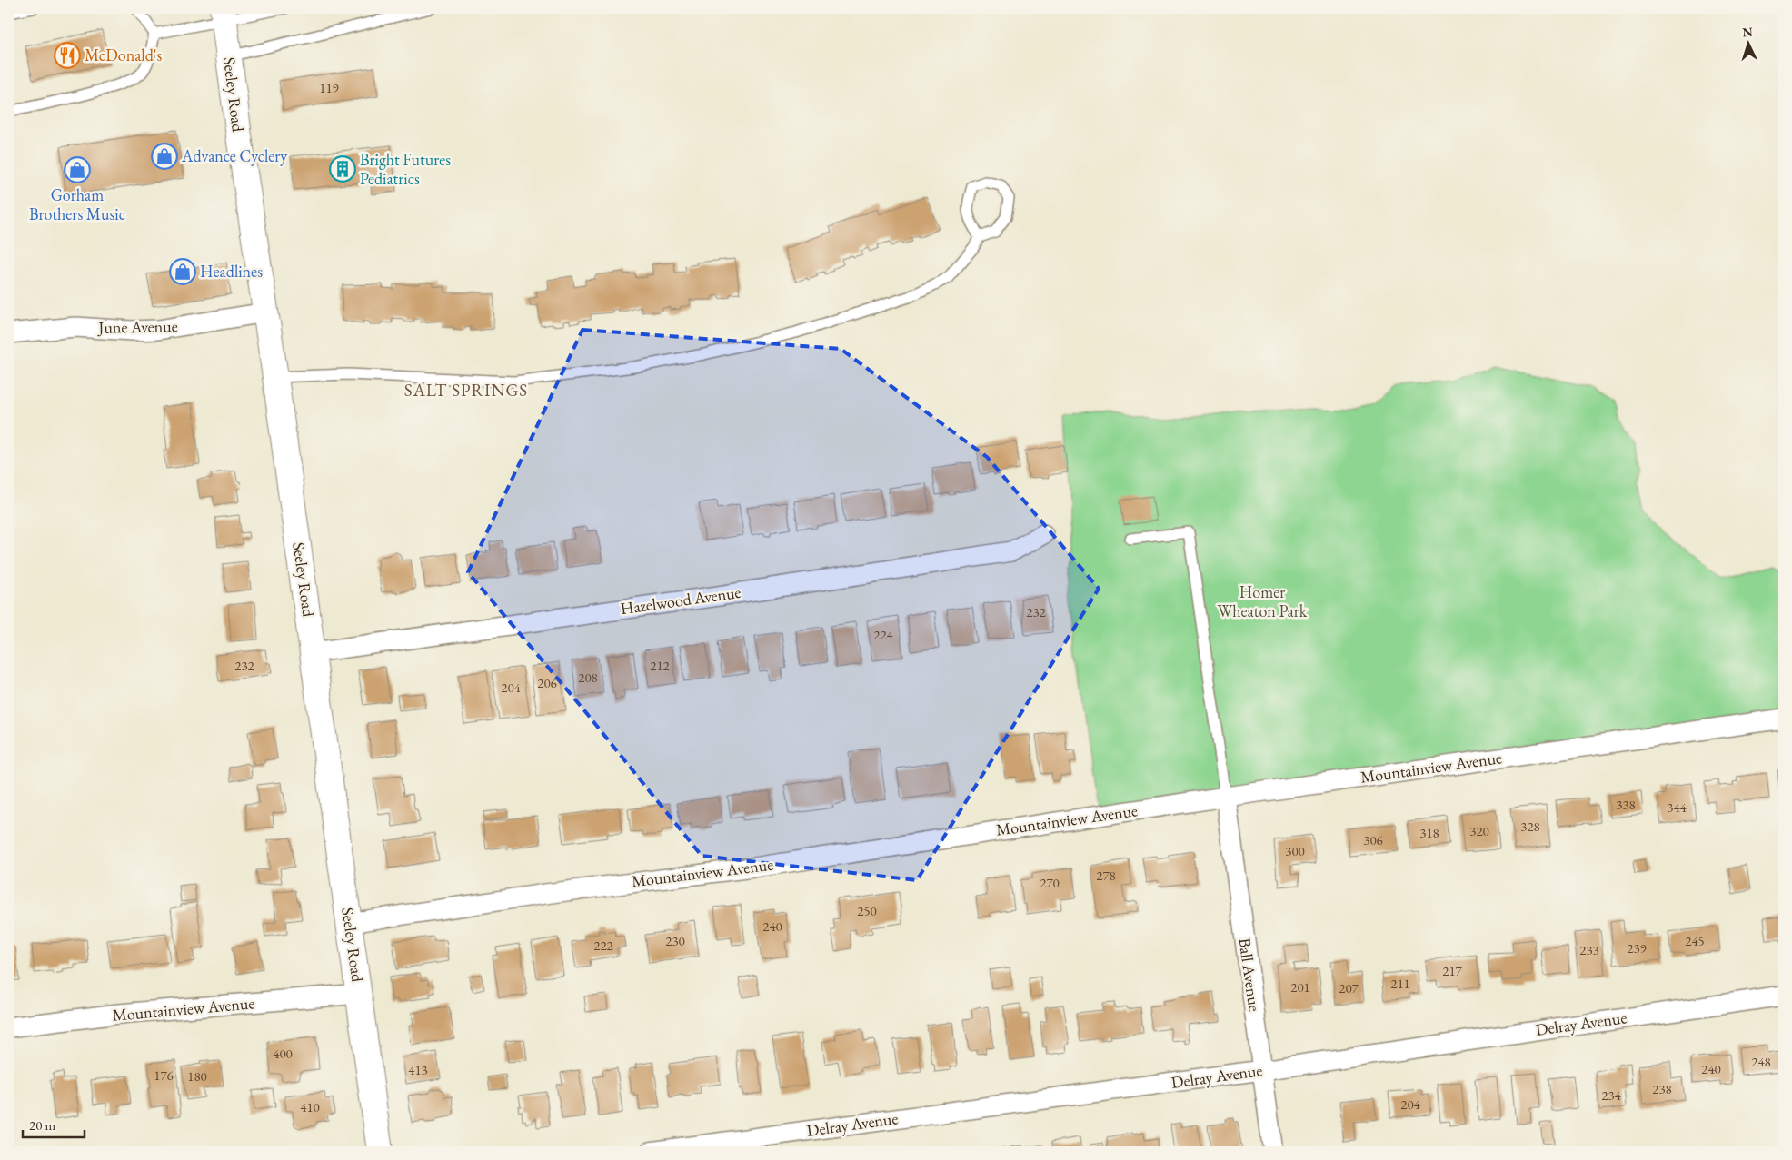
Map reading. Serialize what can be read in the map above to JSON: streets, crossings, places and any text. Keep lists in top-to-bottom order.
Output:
{
  "streets": {
    "street": [
      "Seeley Road",
      "June Avenue",
      "Hazelwood Avenue",
      "Mountainview Avenue",
      "Ball Avenue",
      "Delray Avenue"
    ]
  },
  "crossings": [
    ["Seeley Road", "June Avenue"],
    ["Seeley Road", "Hazelwood Avenue"],
    ["Seeley Road", "Mountainview Avenue"],
    ["Mountainview Avenue", "Ball Avenue"],
    ["Ball Avenue", "Delray Avenue"]
  ],
  "districts": ["SALT SPRINGS"],
  "parks": ["Homer Wheaton Park"],
  "places": {
    "restaurant": ["McDonald's"],
    "shop": ["Advance Cyclery", "Gorham Brothers Music", "Headlines"],
    "building": ["Bright Futures Pediatrics"]
  },
  "house_numbers": [
    "119",
    "232",
    "224",
    "232",
    "212",
    "208",
    "206",
    "204",
    "338",
    "344",
    "328",
    "320",
    "318",
    "306",
    "300",
    "278",
    "270",
    "250",
    "240",
    "230",
    "245",
    "222",
    "239",
    "233",
    "217",
    "211",
    "201",
    "207",
    "400",
    "248",
    "240",
    "413",
    "176",
    "180",
    "238",
    "234",
    "204",
    "410"
  ],
  "scale_bar": "20 m",
  "north": "top"
}
